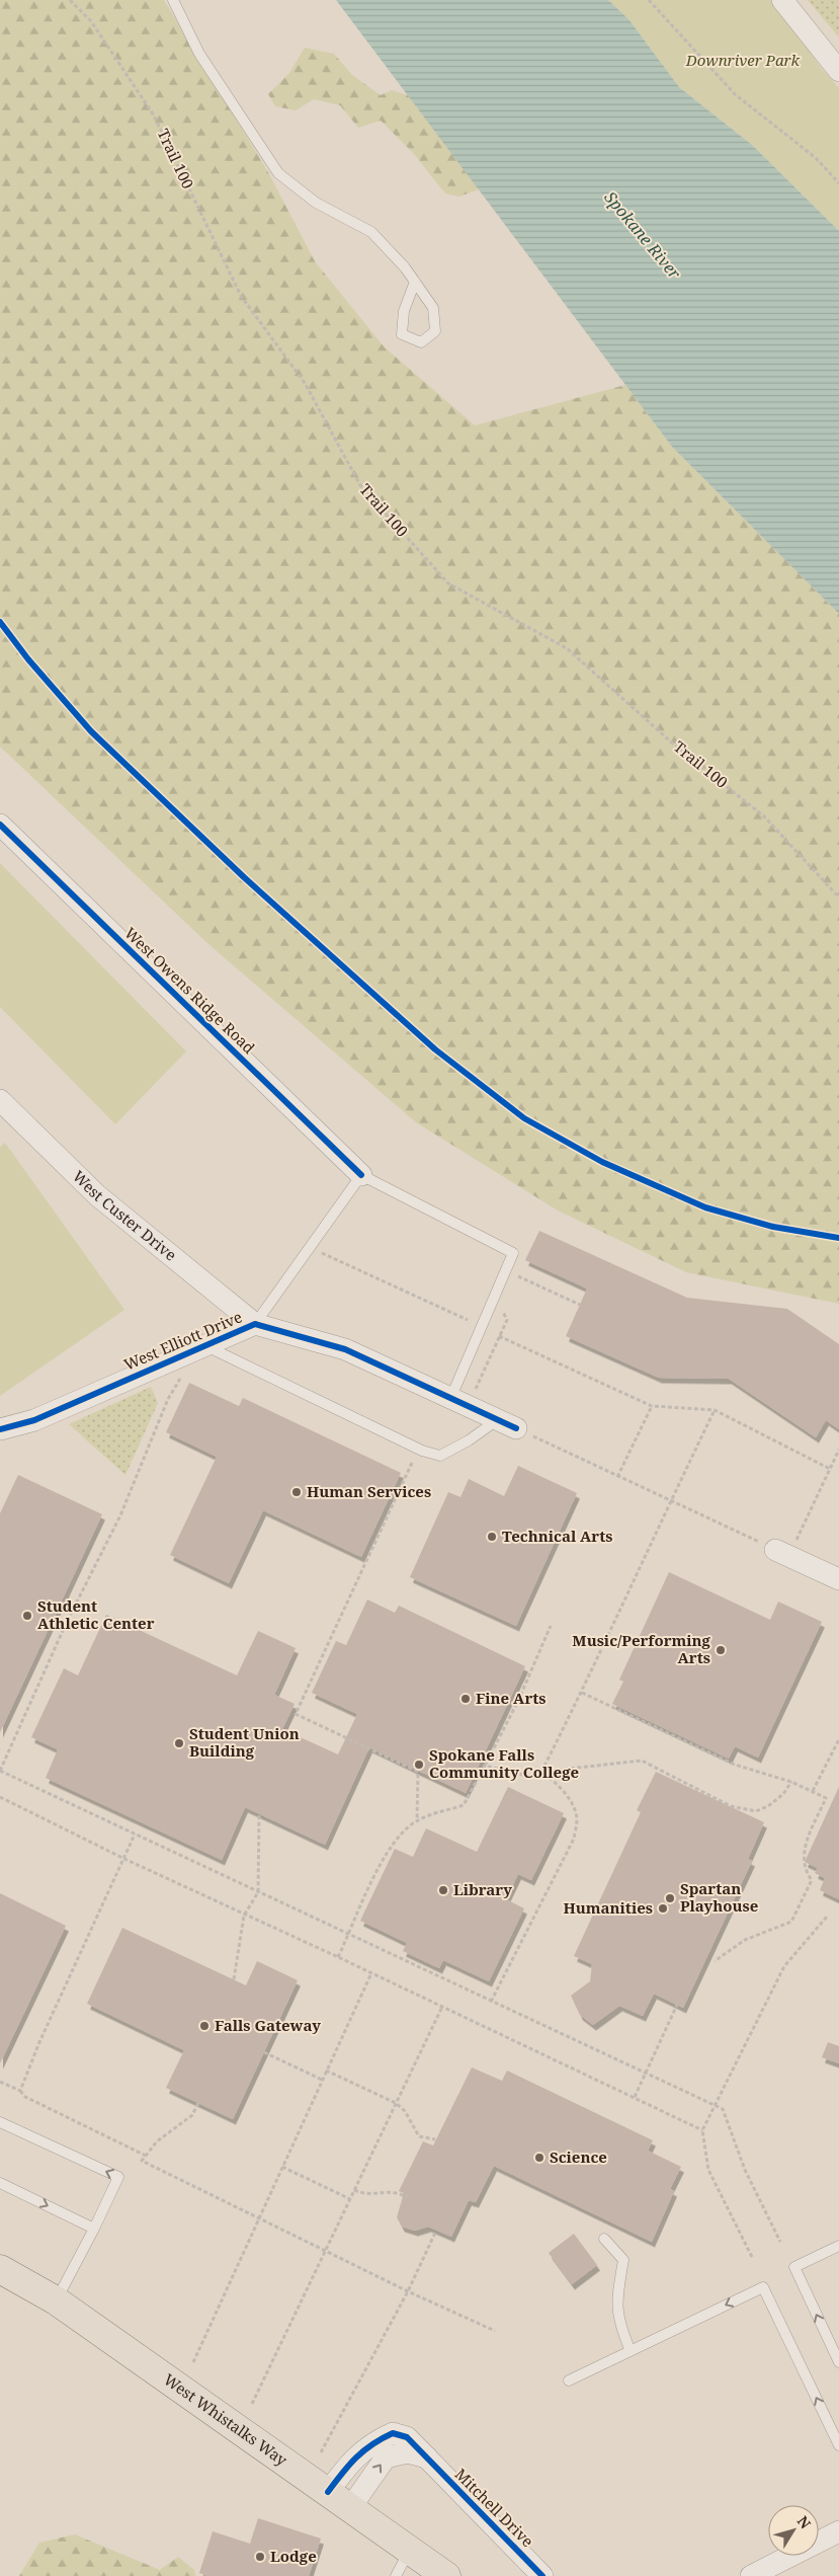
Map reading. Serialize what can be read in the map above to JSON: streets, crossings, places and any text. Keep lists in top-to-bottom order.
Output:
{
  "streets": {
    "main road": ["West Whistalks Way"],
    "street": [
      "West Owens Ridge Road",
      "West Custer Drive",
      "West Elliott Drive",
      "Mitchell Drive"
    ],
    "path": ["Trail 100"]
  },
  "crossings": [
    ["West Custer Drive", "West Elliott Drive"],
    ["West Whistalks Way", "Mitchell Drive"]
  ],
  "water": ["Spokane River"],
  "parks": ["Downriver Park"],
  "places": [
    "Human Services",
    "Technical Arts",
    "Student Athletic Center",
    "Music/Performing Arts",
    "Fine Arts",
    "Student Union Building",
    "Spokane Falls Community College",
    "Library",
    "Spartan Playhouse",
    "Humanities",
    "Falls Gateway",
    "Science",
    "Lodge"
  ],
  "north": "top right"
}
